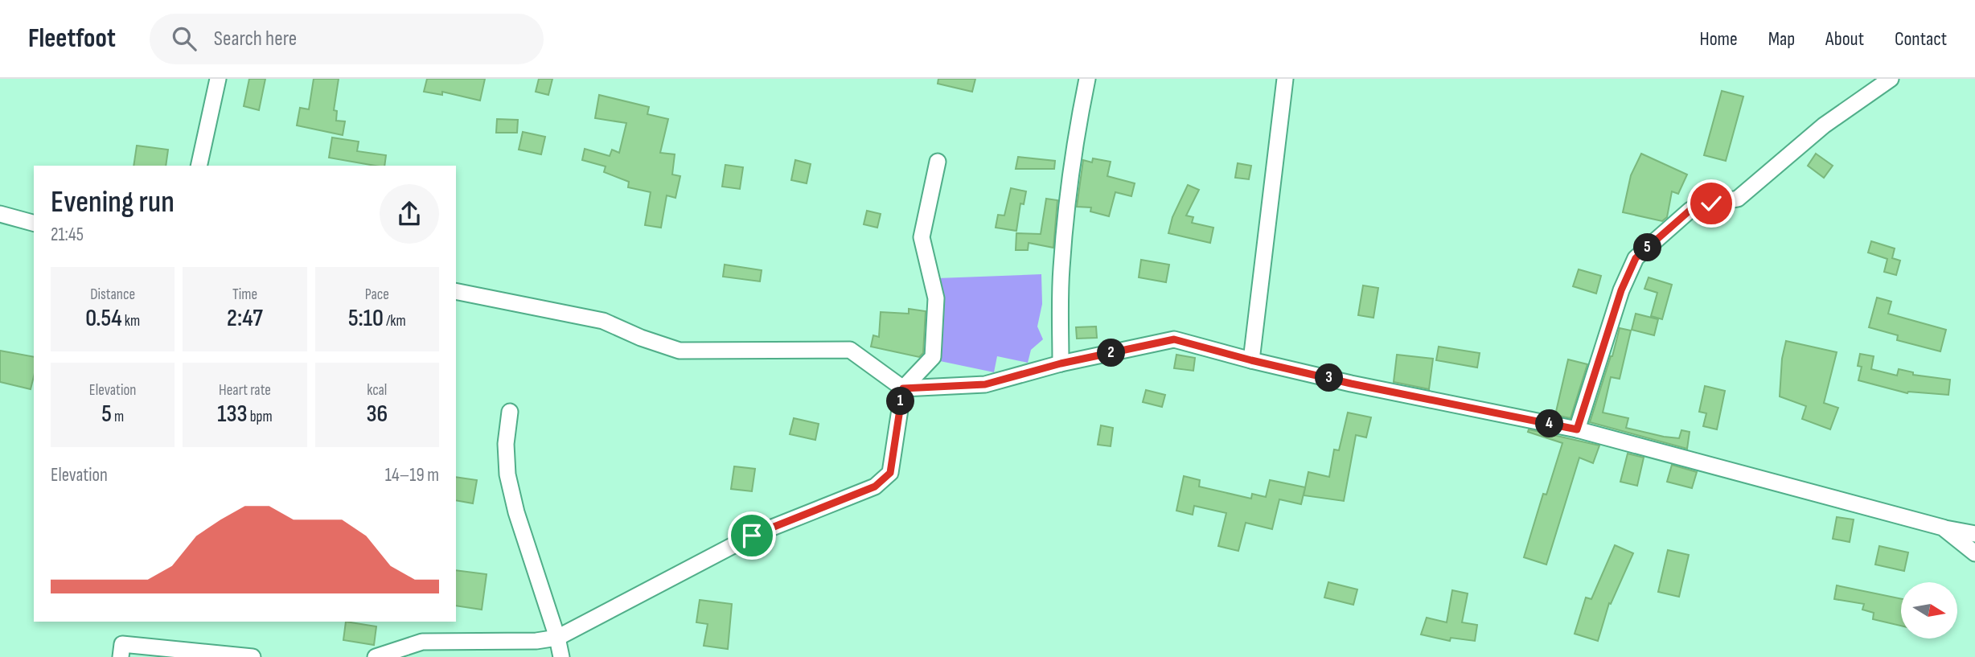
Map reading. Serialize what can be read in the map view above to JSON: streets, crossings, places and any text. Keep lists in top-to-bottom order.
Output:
{
  "north": "right",
  "page": {
    "header": "Fleetfoot",
    "search": "Search here",
    "nav": [
      "Home",
      "Map",
      "About",
      "Contact"
    ],
    "heading": ["Evening run", "21:45"],
    "pins": [
      "5",
      "2",
      "3",
      "1",
      "4"
    ],
    "stats": [
      ["Distance", "0.54 km"],
      ["Time", "2:47"],
      ["Pace", "5:10 /km"],
      ["Elevation", "5 m"],
      ["Heart rate", "133 bpm"],
      ["kcal", "36"]
    ],
    "chart": ["Elevation", "14–19 m"]
  }
}
